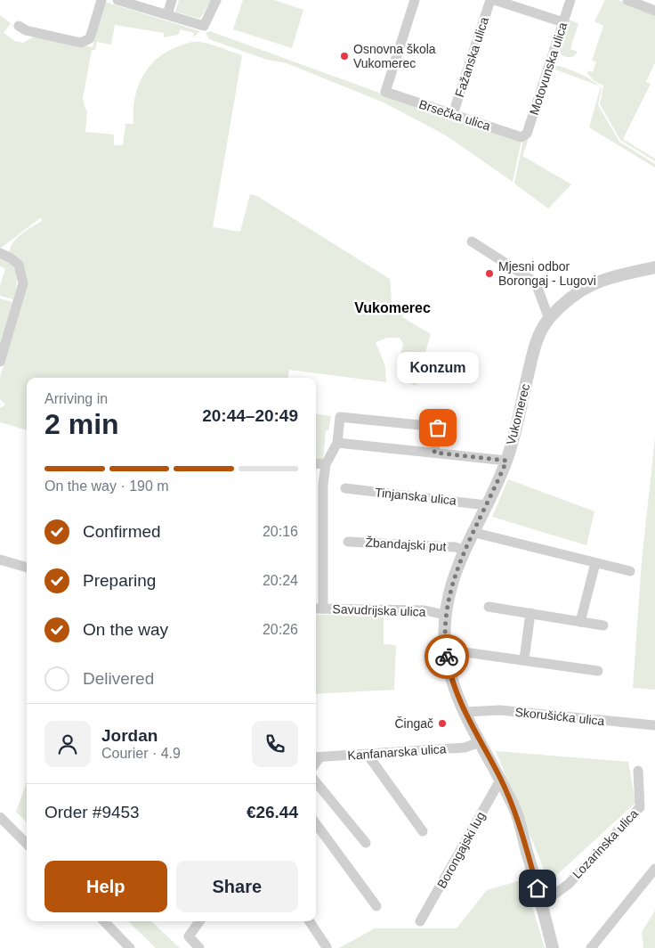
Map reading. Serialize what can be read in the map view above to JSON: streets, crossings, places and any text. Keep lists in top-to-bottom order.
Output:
{
  "streets": {
    "street": [
      "Fažanska ulica",
      "Motovunska ulica",
      "Brsečka ulica",
      "Vukomerec",
      "Tinjanska ulica",
      "Žbandajski put",
      "Savudrijska ulica",
      "Skorušićka ulica",
      "Kanfanarska ulica",
      "Lozarinska ulica",
      "Borongajski lug"
    ]
  },
  "crossings": [
    ["Fažanska ulica", "Brsečka ulica"],
    ["Motovunska ulica", "Brsečka ulica"],
    ["Vukomerec", "Tinjanska ulica"],
    ["Vukomerec", "Žbandajski put"],
    ["Vukomerec", "Savudrijska ulica"],
    ["Vukomerec", "Skorušićka ulica"],
    ["Vukomerec", "Kanfanarska ulica"],
    ["Vukomerec", "Lozarinska ulica"],
    ["Vukomerec", "Borongajski lug"]
  ],
  "districts": ["Vukomerec"],
  "places": [
    "Osnovna škola Vukomerec",
    "Mjesni odbor Borongaj - Lugovi",
    "Konzum",
    "Čingač"
  ],
  "page": {
    "bubble": "Konzum",
    "heading": ["2 min", "Arriving in", "20:44–20:49"],
    "panel": [
      "Jordan",
      "Courier · 4.9",
      "Order #9453",
      "€26.44"
    ],
    "bar": "On the way · 190 m",
    "list": [
      ["Confirmed", "20:16"],
      ["Preparing", "20:24"],
      ["On the way", "20:26"],
      "Delivered"
    ],
    "buttons": ["Help", "Share"]
  }
}
